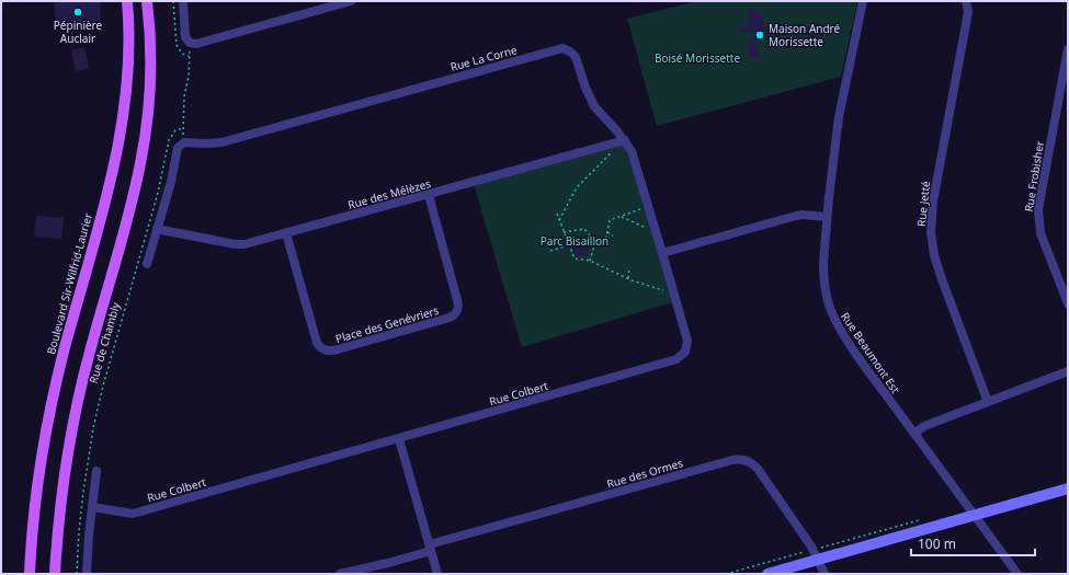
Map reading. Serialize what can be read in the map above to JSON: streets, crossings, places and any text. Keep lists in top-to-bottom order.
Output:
{
  "streets": {
    "main road": ["Boulevard Sir-Wilfrid-Laurier"],
    "street": [
      "Rue La Corne",
      "Rue Frobisher",
      "Rue des Mélèzes",
      "Rue Jetté",
      "Place des Genévriers",
      "Rue Beaumont Est",
      "Rue Colbert",
      "Rue des Ormes"
    ],
    "path": ["Rue de Chambly"]
  },
  "crossings": [
    ["Rue La Corne", "Rue des Mélèzes"],
    ["Rue La Corne", "Rue Colbert"],
    ["Rue des Mélèzes", "Place des Genévriers"]
  ],
  "parks": ["Boisé Morissette", "Parc Bisaillon"],
  "places": ["Pépinière Auclair", "Maison André Morissette"],
  "scale_bar": "100 m"
}
